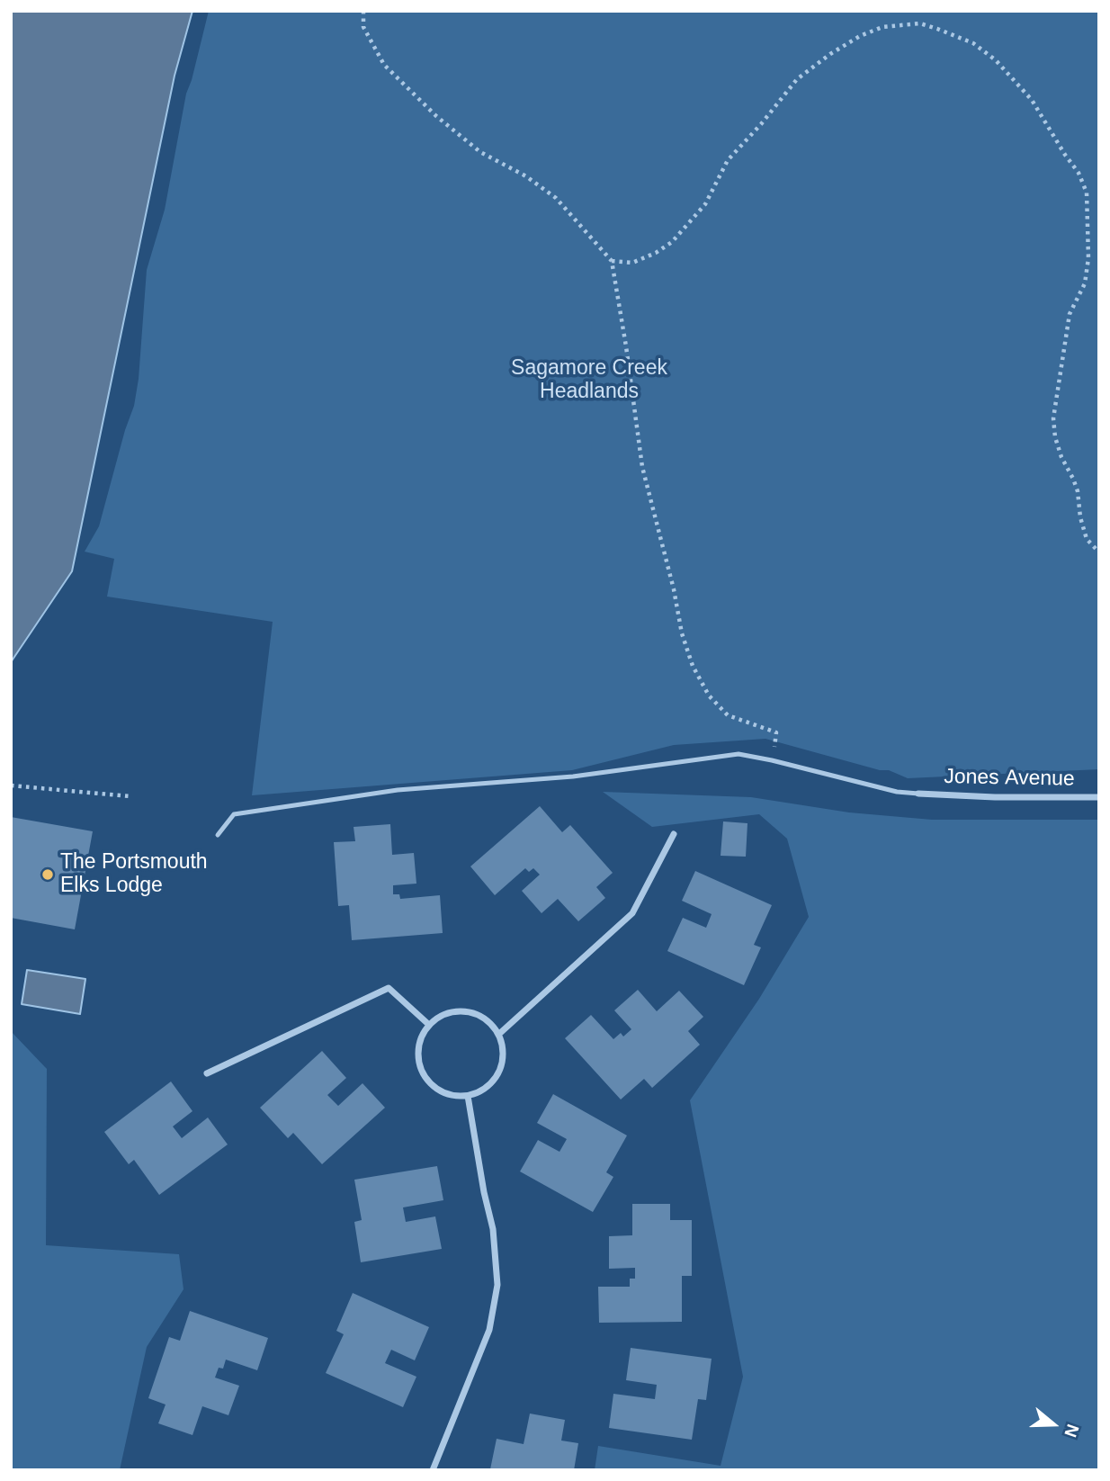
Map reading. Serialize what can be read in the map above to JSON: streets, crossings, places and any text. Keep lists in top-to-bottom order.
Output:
{
  "streets": {
    "street": ["Jones Avenue"]
  },
  "parks": ["Sagamore Creek Headlands"],
  "places": ["The Portsmouth Elks Lodge"],
  "north": "right"
}
